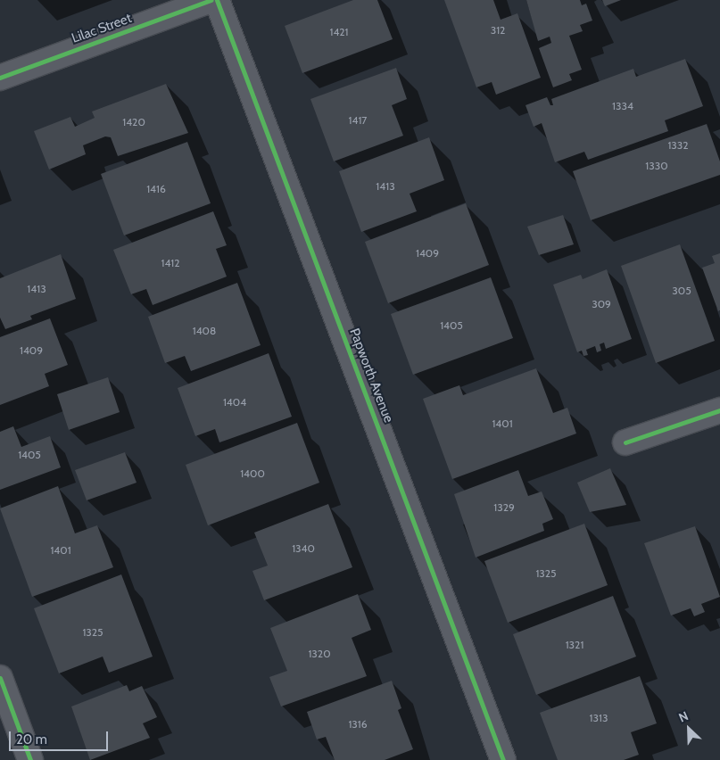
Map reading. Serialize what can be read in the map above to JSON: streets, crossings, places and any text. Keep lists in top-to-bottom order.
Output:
{
  "streets": {
    "street": ["Lilac Street", "Papworth Avenue"]
  },
  "house_numbers": [
    "312",
    "1421",
    "1334",
    "1417",
    "1420",
    "1332",
    "1330",
    "1413",
    "1416",
    "1409",
    "1412",
    "1413",
    "305",
    "309",
    "1405",
    "1408",
    "1409",
    "1404",
    "1401",
    "1405",
    "1400",
    "1329",
    "1340",
    "1401",
    "1325",
    "1325",
    "1321",
    "1320",
    "1313",
    "1316"
  ],
  "scale_bar": "20 m",
  "north": "top left"
}
